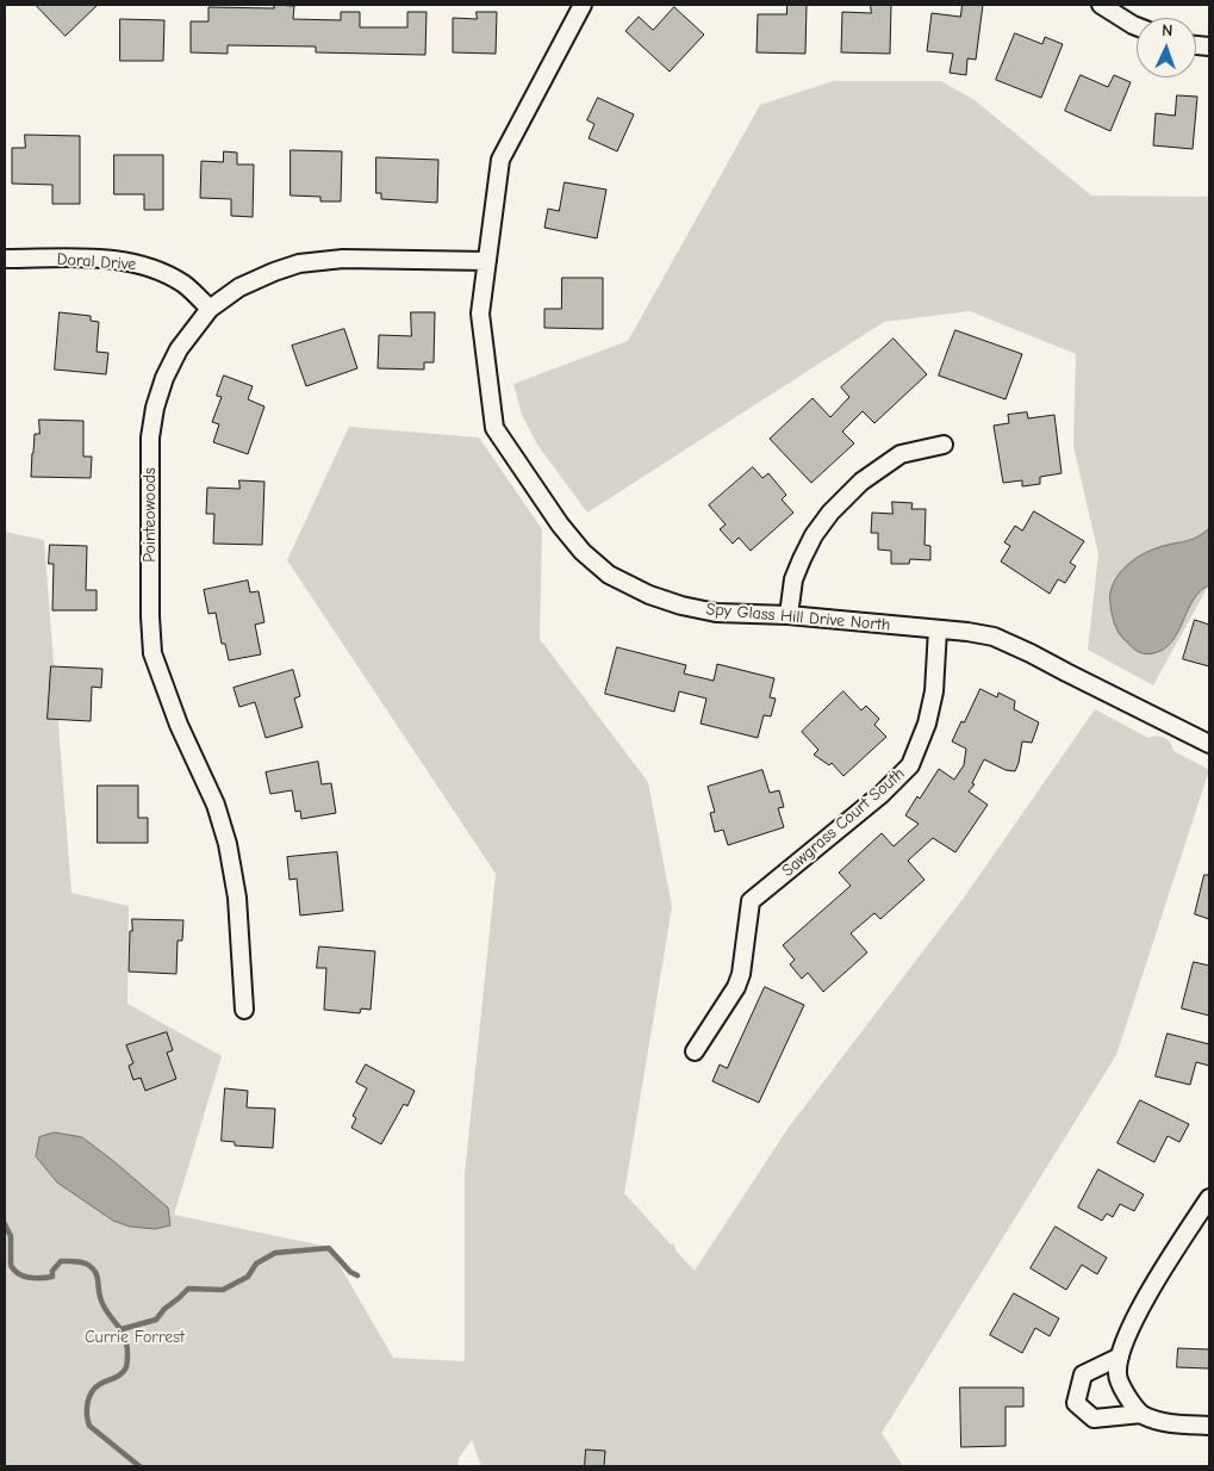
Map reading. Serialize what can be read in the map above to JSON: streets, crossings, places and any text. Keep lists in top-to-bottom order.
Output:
{
  "streets": {
    "street": [
      "Doral Drive",
      "Pointeowoods",
      "Spy Glass Hill Drive North",
      "Sawgrass Court South"
    ]
  },
  "crossings": [
    ["Doral Drive", "Pointeowoods"],
    ["Pointeowoods", "Spy Glass Hill Drive North"],
    ["Spy Glass Hill Drive North", "Sawgrass Court South"]
  ],
  "parks": ["Currie Forrest"],
  "north": "top"
}
